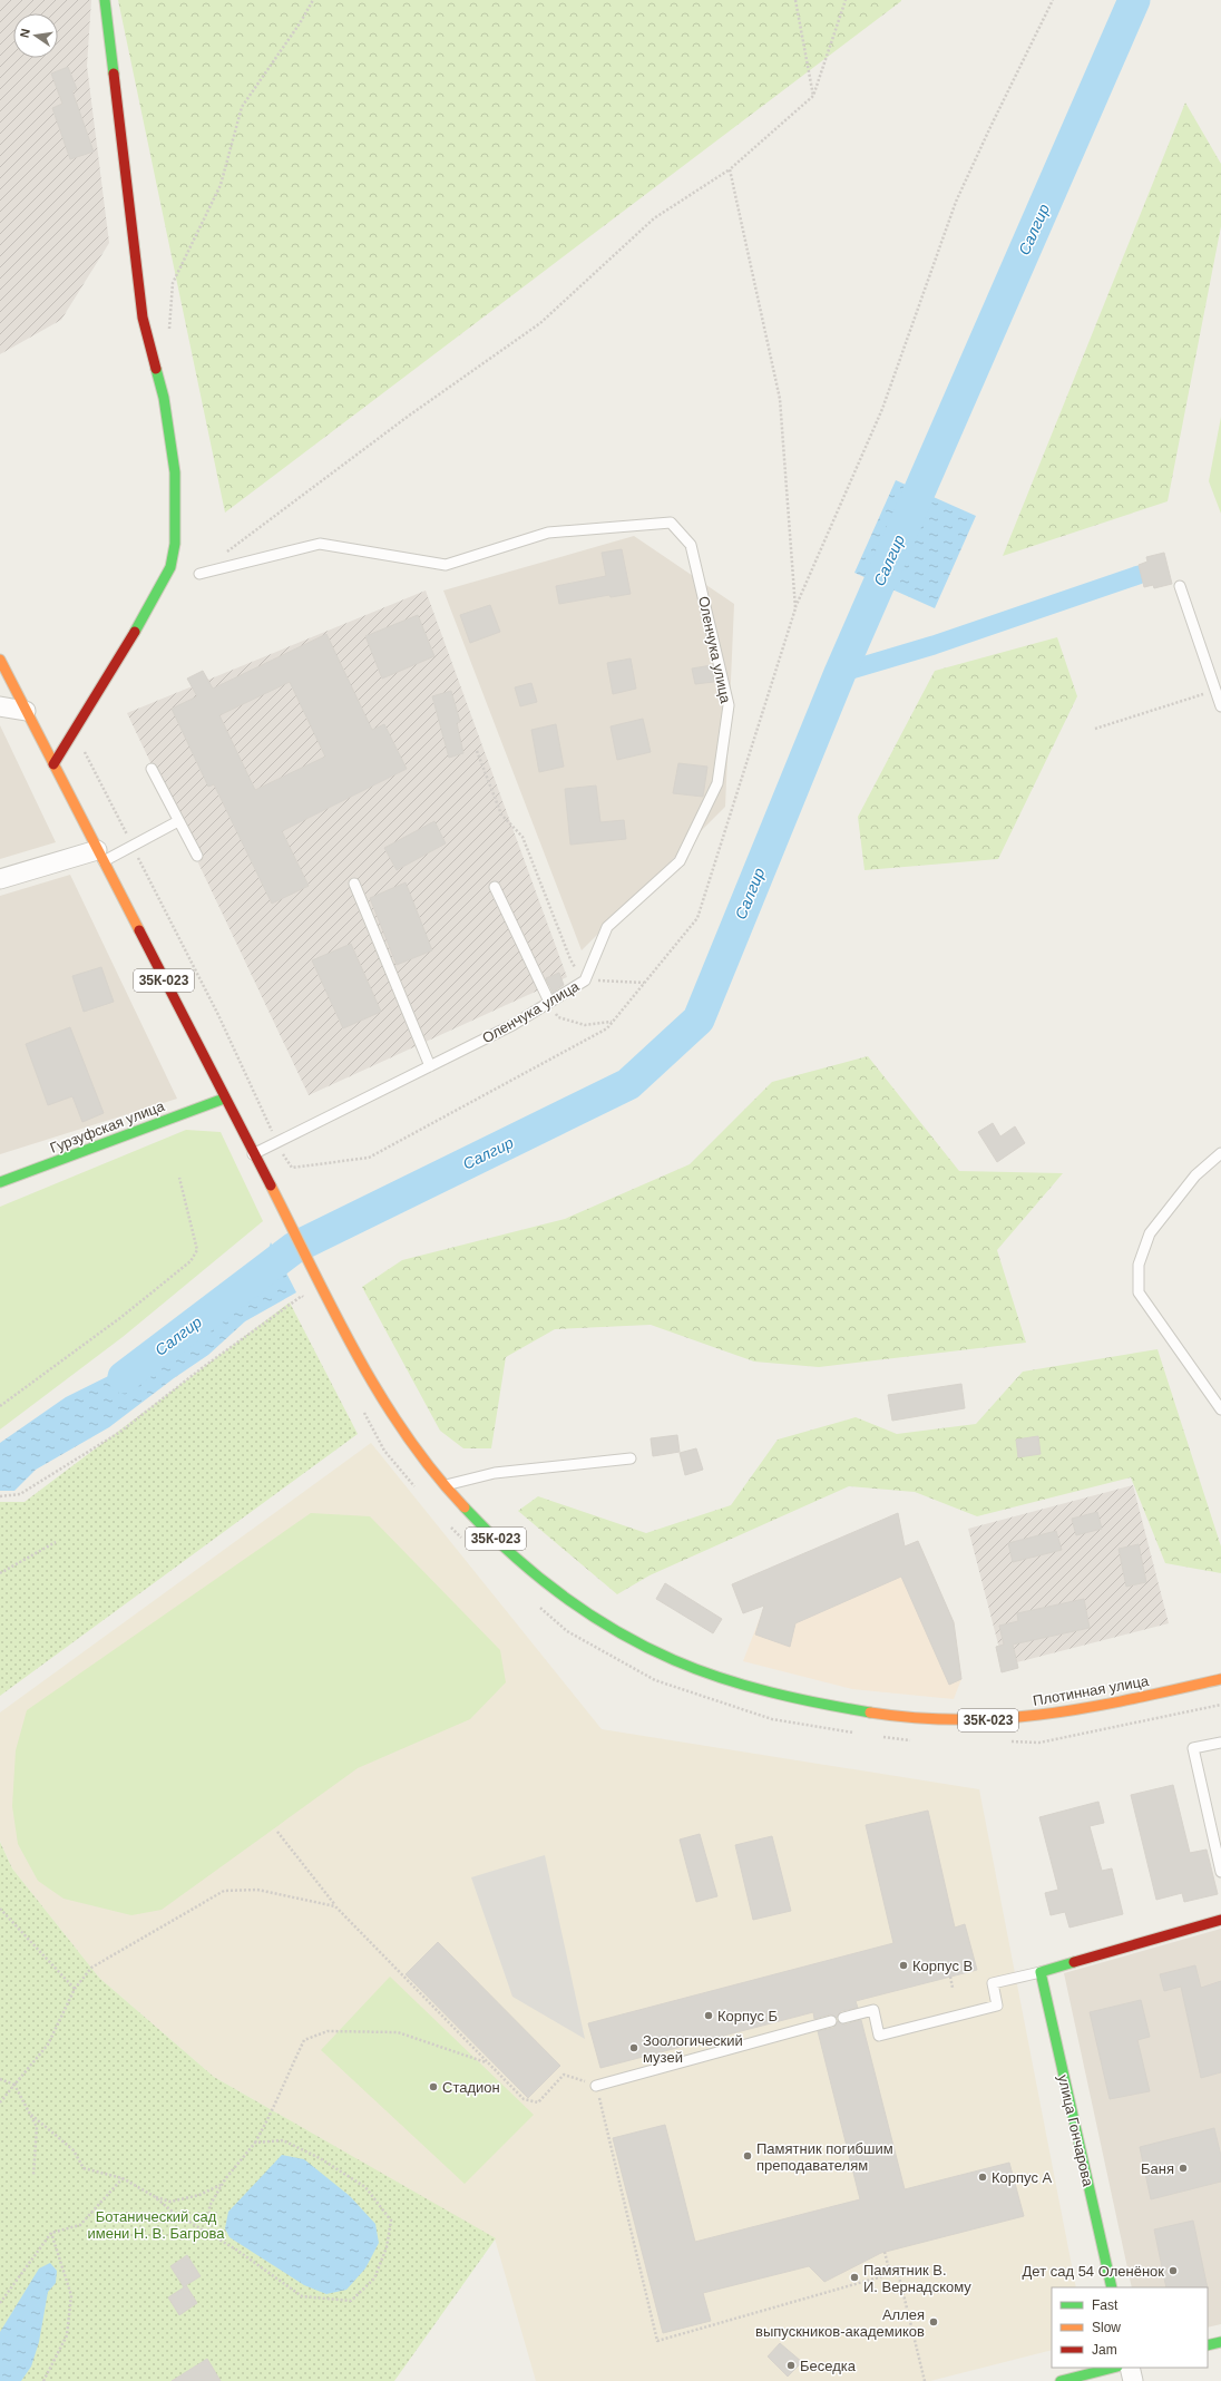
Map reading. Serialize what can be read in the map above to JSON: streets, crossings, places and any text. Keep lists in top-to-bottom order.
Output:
{
  "streets": {
    "main road": [
      "35К-023",
      "Гурзуфская улица",
      "Плотинная улица",
      "улица Гончарова"
    ],
    "lane": ["Оленчука улица"]
  },
  "crossings": [
    ["Оленчука улица", "35К-023"],
    ["35К-023", "Гурзуфская улица"],
    ["35К-023", "Плотинная улица"]
  ],
  "water": ["Салгир"],
  "parks": ["Ботанический сад имени Н. В. Багрова"],
  "places": [
    "Корпус В",
    "Корпус Б",
    "Зоологический музей",
    "Стадион",
    "Памятник погибшим преподавателям",
    "Баня",
    "Корпус А",
    "Дет сад 54 Оленёнок",
    "Памятник В. И. Вернадскому",
    "Аллея выпускников-академиков",
    "Беседка"
  ],
  "legend": ["Fast", "Slow", "Jam"],
  "north": "left"
}
